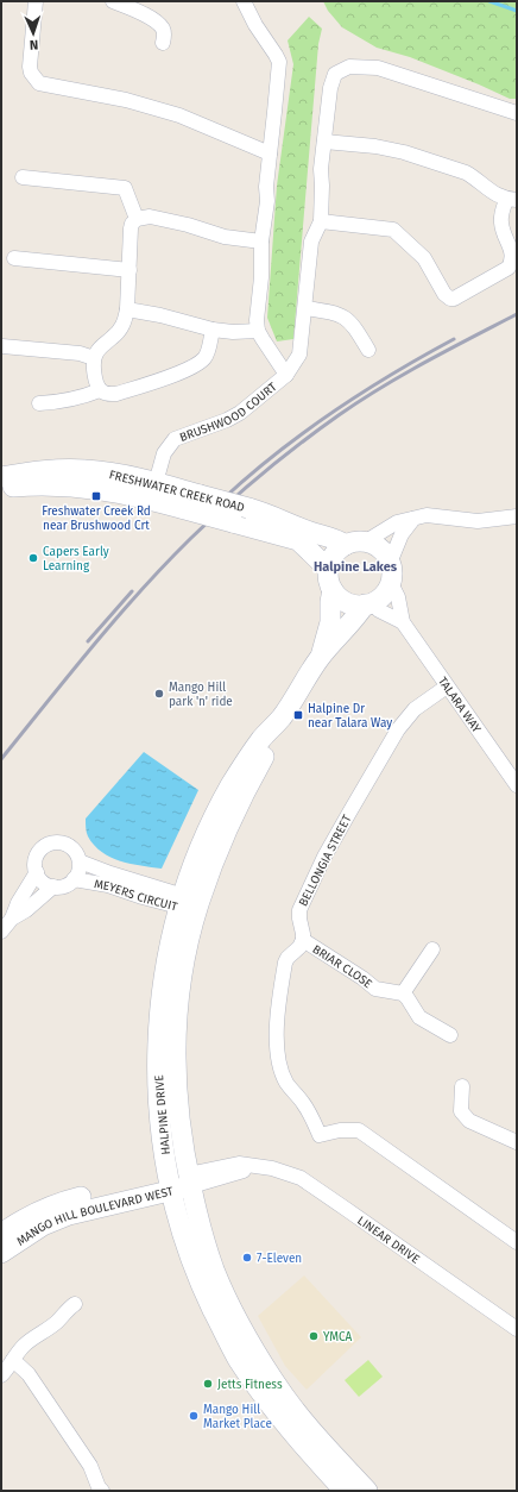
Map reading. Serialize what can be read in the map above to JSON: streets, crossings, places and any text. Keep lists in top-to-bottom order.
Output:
{
  "streets": {
    "main road": ["FRESHWATER CREEK ROAD", "HALPINE DRIVE", "MANGO HILL BOULEVARD WEST"],
    "street": [
      "BRUSHWOOD COURT",
      "TALARA WAY",
      "BELLONGIA STREET",
      "MEYERS CIRCUIT",
      "BRIAR CLOSE",
      "LINEAR DRIVE"
    ]
  },
  "crossings": [
    ["BRUSHWOOD COURT", "FRESHWATER CREEK ROAD"],
    ["FRESHWATER CREEK ROAD", "TALARA WAY"],
    ["FRESHWATER CREEK ROAD", "HALPINE DRIVE"],
    ["TALARA WAY", "BELLONGIA STREET"],
    ["TALARA WAY", "HALPINE DRIVE"],
    ["BELLONGIA STREET", "BRIAR CLOSE"],
    ["MEYERS CIRCUIT", "HALPINE DRIVE"],
    ["HALPINE DRIVE", "MANGO HILL BOULEVARD WEST"],
    ["HALPINE DRIVE", "LINEAR DRIVE"],
    ["MANGO HILL BOULEVARD WEST", "LINEAR DRIVE"]
  ],
  "districts": ["Halpine Lakes"],
  "places": {
    "transit": ["Freshwater Creek Rd near Brushwood Crt", "Halpine Dr near Talara Way"],
    "other": [
      "Capers Early Learning",
      "Mango Hill park 'n' ride",
      "7-Eleven",
      "YMCA",
      "Jetts Fitness",
      "Mango Hill Market Place"
    ]
  },
  "north": "bottom"
}
